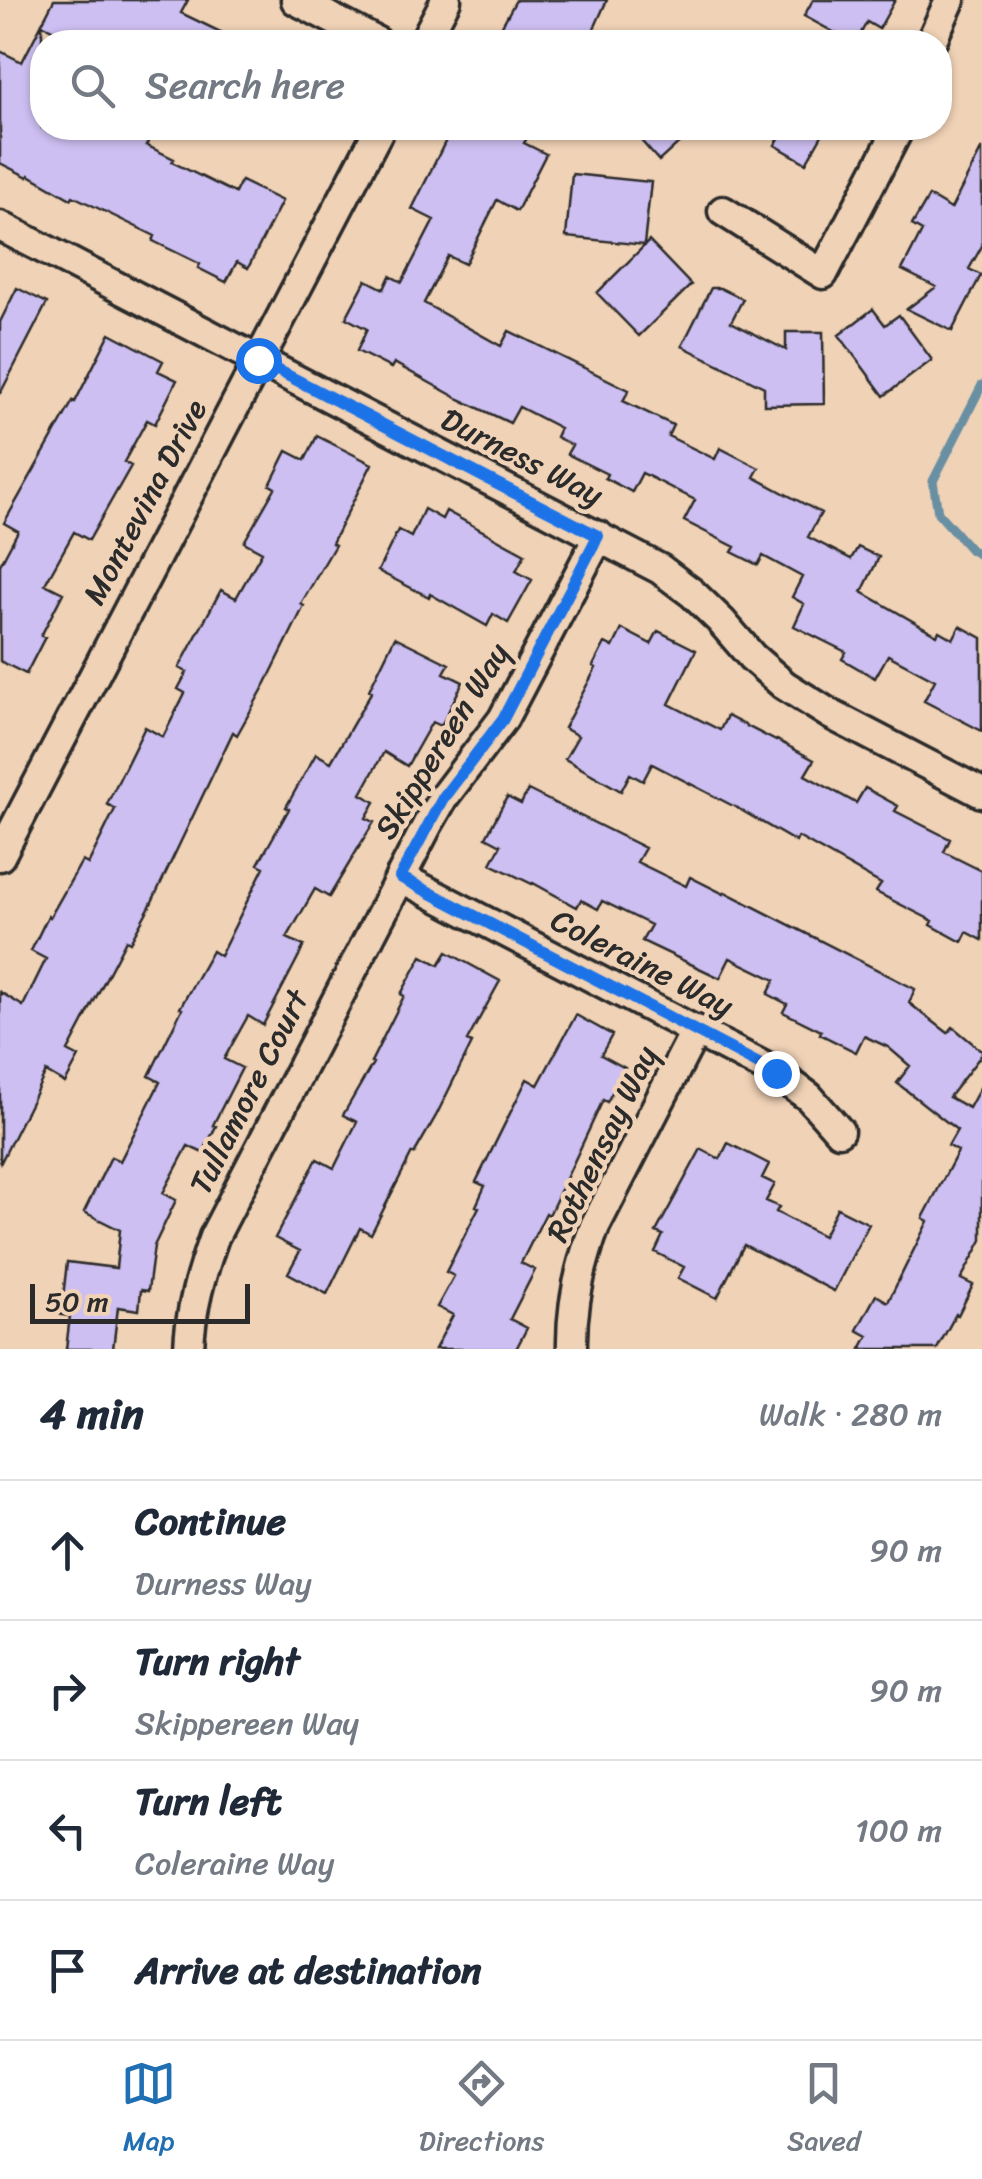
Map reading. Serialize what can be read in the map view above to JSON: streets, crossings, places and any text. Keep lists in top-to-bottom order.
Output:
{
  "streets": {
    "street": [
      "Durness Way",
      "Montevina Drive",
      "Skippereen Way",
      "Coleraine Way",
      "Tullamore Court",
      "Rothensay Way"
    ]
  },
  "crossings": [
    ["Durness Way", "Montevina Drive"],
    ["Durness Way", "Skippereen Way"],
    ["Skippereen Way", "Coleraine Way"],
    ["Skippereen Way", "Tullamore Court"],
    ["Coleraine Way", "Tullamore Court"],
    ["Coleraine Way", "Rothensay Way"]
  ],
  "scale_bar": "50 m",
  "page": {
    "search": "Search here",
    "scale": "50 m",
    "heading": ["4 min", "Walk · 280 m"],
    "list": [
      ["Continue", "Durness Way", "90 m"],
      ["Turn right", "Skippereen Way", "90 m"],
      ["Turn left", "Coleraine Way", "100 m"],
      "Arrive at destination"
    ],
    "nav": ["Map", "Directions", "Saved"]
  }
}
